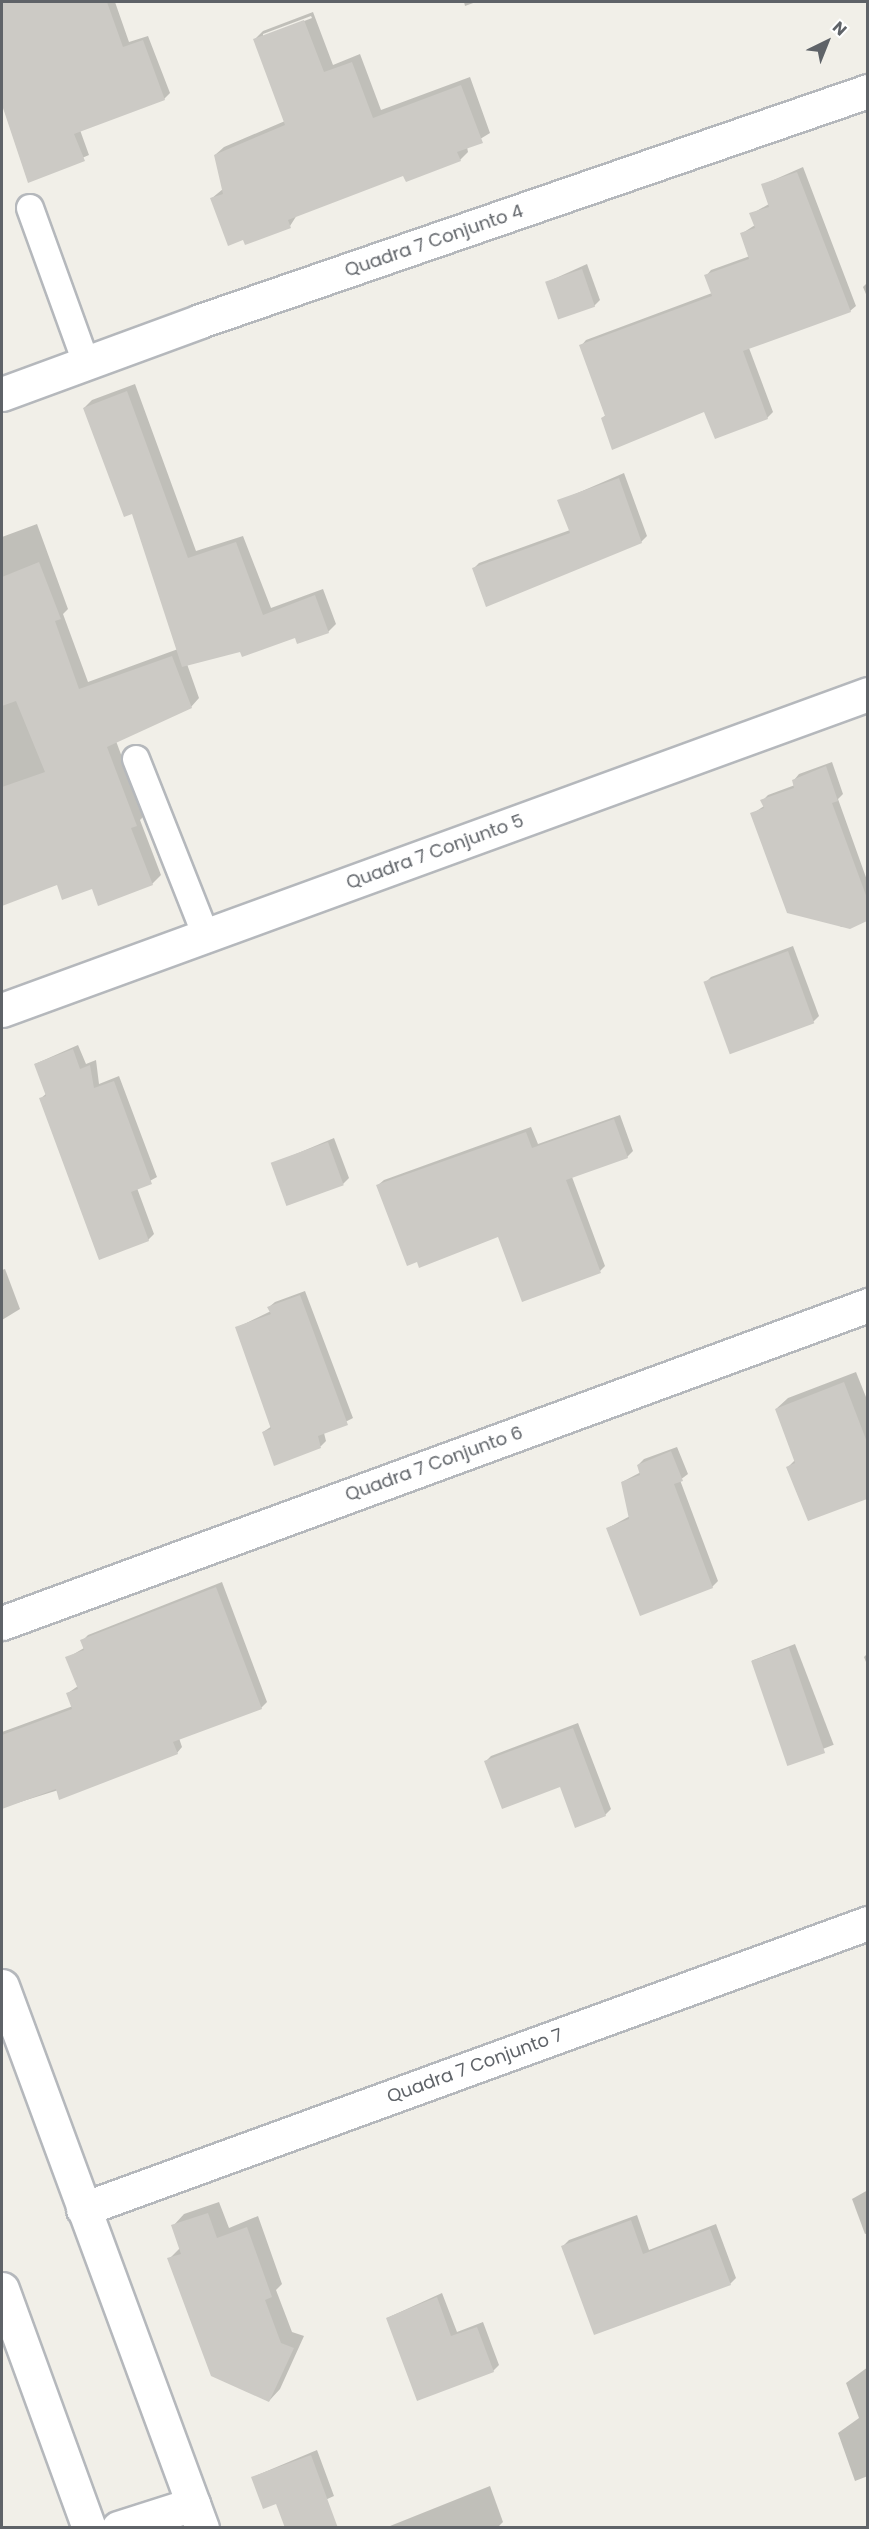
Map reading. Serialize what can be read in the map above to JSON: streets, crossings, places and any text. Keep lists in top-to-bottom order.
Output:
{
  "streets": {
    "street": [
      "Quadra 7 Conjunto 4",
      "Quadra 7 Conjunto 5",
      "Quadra 7 Conjunto 6",
      "Quadra 7 Conjunto 7"
    ]
  },
  "north": "top right"
}
